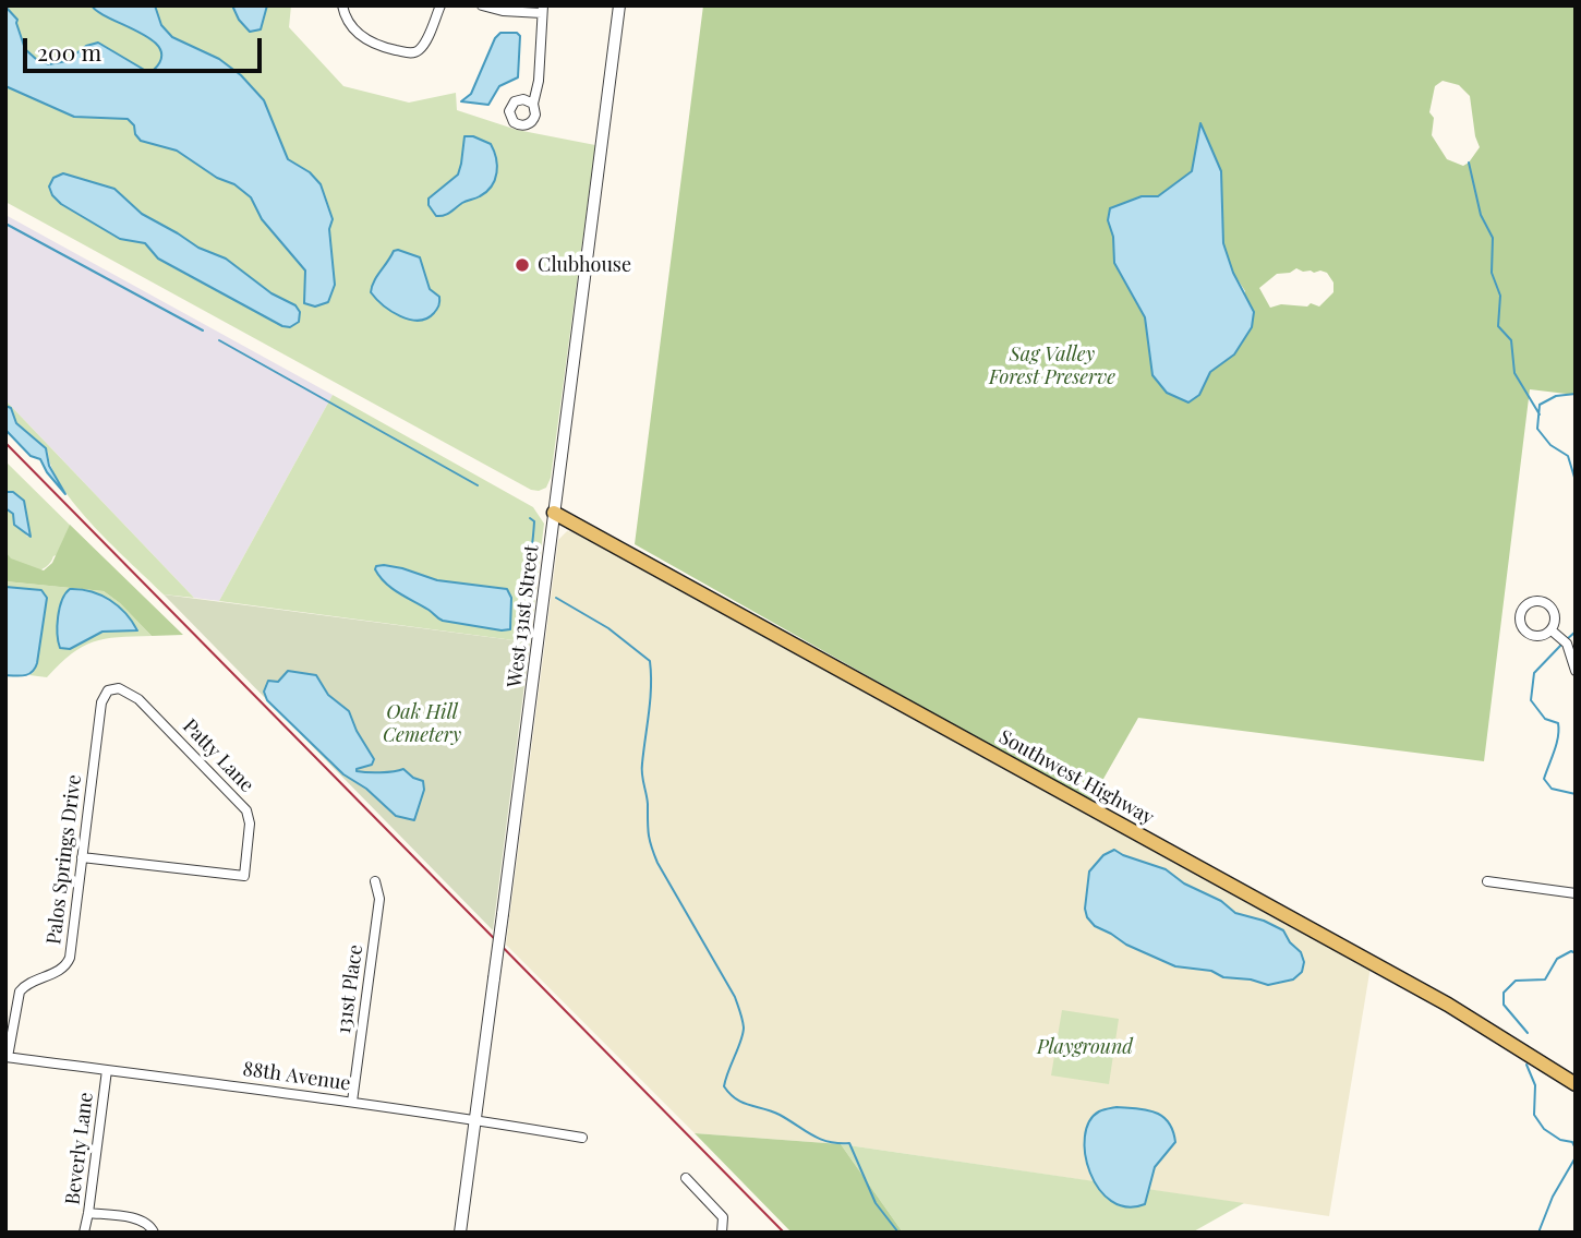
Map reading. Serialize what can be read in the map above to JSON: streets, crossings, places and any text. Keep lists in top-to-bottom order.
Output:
{
  "streets": {
    "main road": ["Southwest Highway"],
    "street": [
      "West 131st Street",
      "Patty Lane",
      "Palos Springs Drive",
      "131st Place",
      "88th Avenue",
      "Beverly Lane"
    ]
  },
  "crossings": [
    ["West 131st Street", "Southwest Highway"],
    ["West 131st Street", "88th Avenue"],
    ["Patty Lane", "Palos Springs Drive"],
    ["Palos Springs Drive", "88th Avenue"],
    ["131st Place", "88th Avenue"],
    ["88th Avenue", "Beverly Lane"]
  ],
  "parks": ["Sag Valley Forest Preserve", "Oak Hill Cemetery", "Playground"],
  "places": ["Clubhouse"],
  "scale_bar": "200 m"
}
